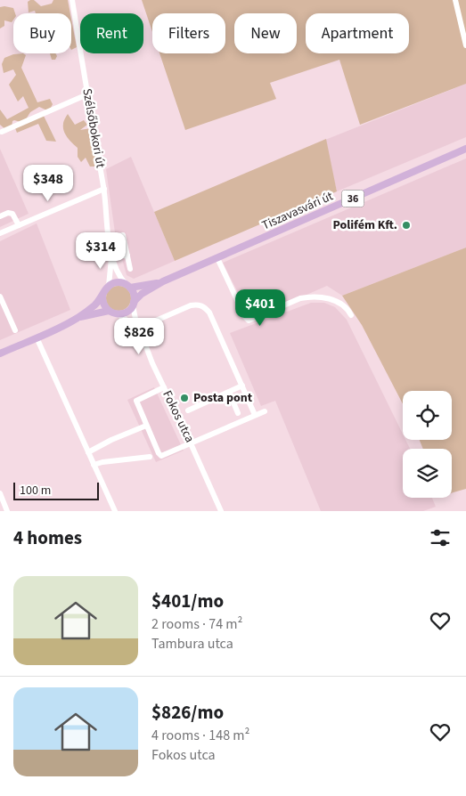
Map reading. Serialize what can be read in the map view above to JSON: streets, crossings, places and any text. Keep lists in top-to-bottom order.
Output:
{
  "streets": {
    "main road": ["36", "Tiszavasvári út"],
    "street": ["Szélsőbokori út", "Fokos utca"]
  },
  "crossings": [
    ["36", "Tiszavasvári út"],
    ["36", "Fokos utca"]
  ],
  "places": ["Polifém Kft.", "Posta pont"],
  "scale_bar": "100 m",
  "page": {
    "chip": [
      "Buy",
      "Rent",
      "Filters",
      "New",
      "Apartment"
    ],
    "price": [
      "$348",
      "$314",
      "$401",
      "$826"
    ],
    "scale": "100 m",
    "heading": "4 homes",
    "list": [
      {
        "name": "$401/mo",
        "note": "2 rooms · 74 m² · Tambura utca"
      },
      {
        "name": "$826/mo",
        "note": "4 rooms · 148 m² · Fokos utca"
      }
    ]
  }
}
